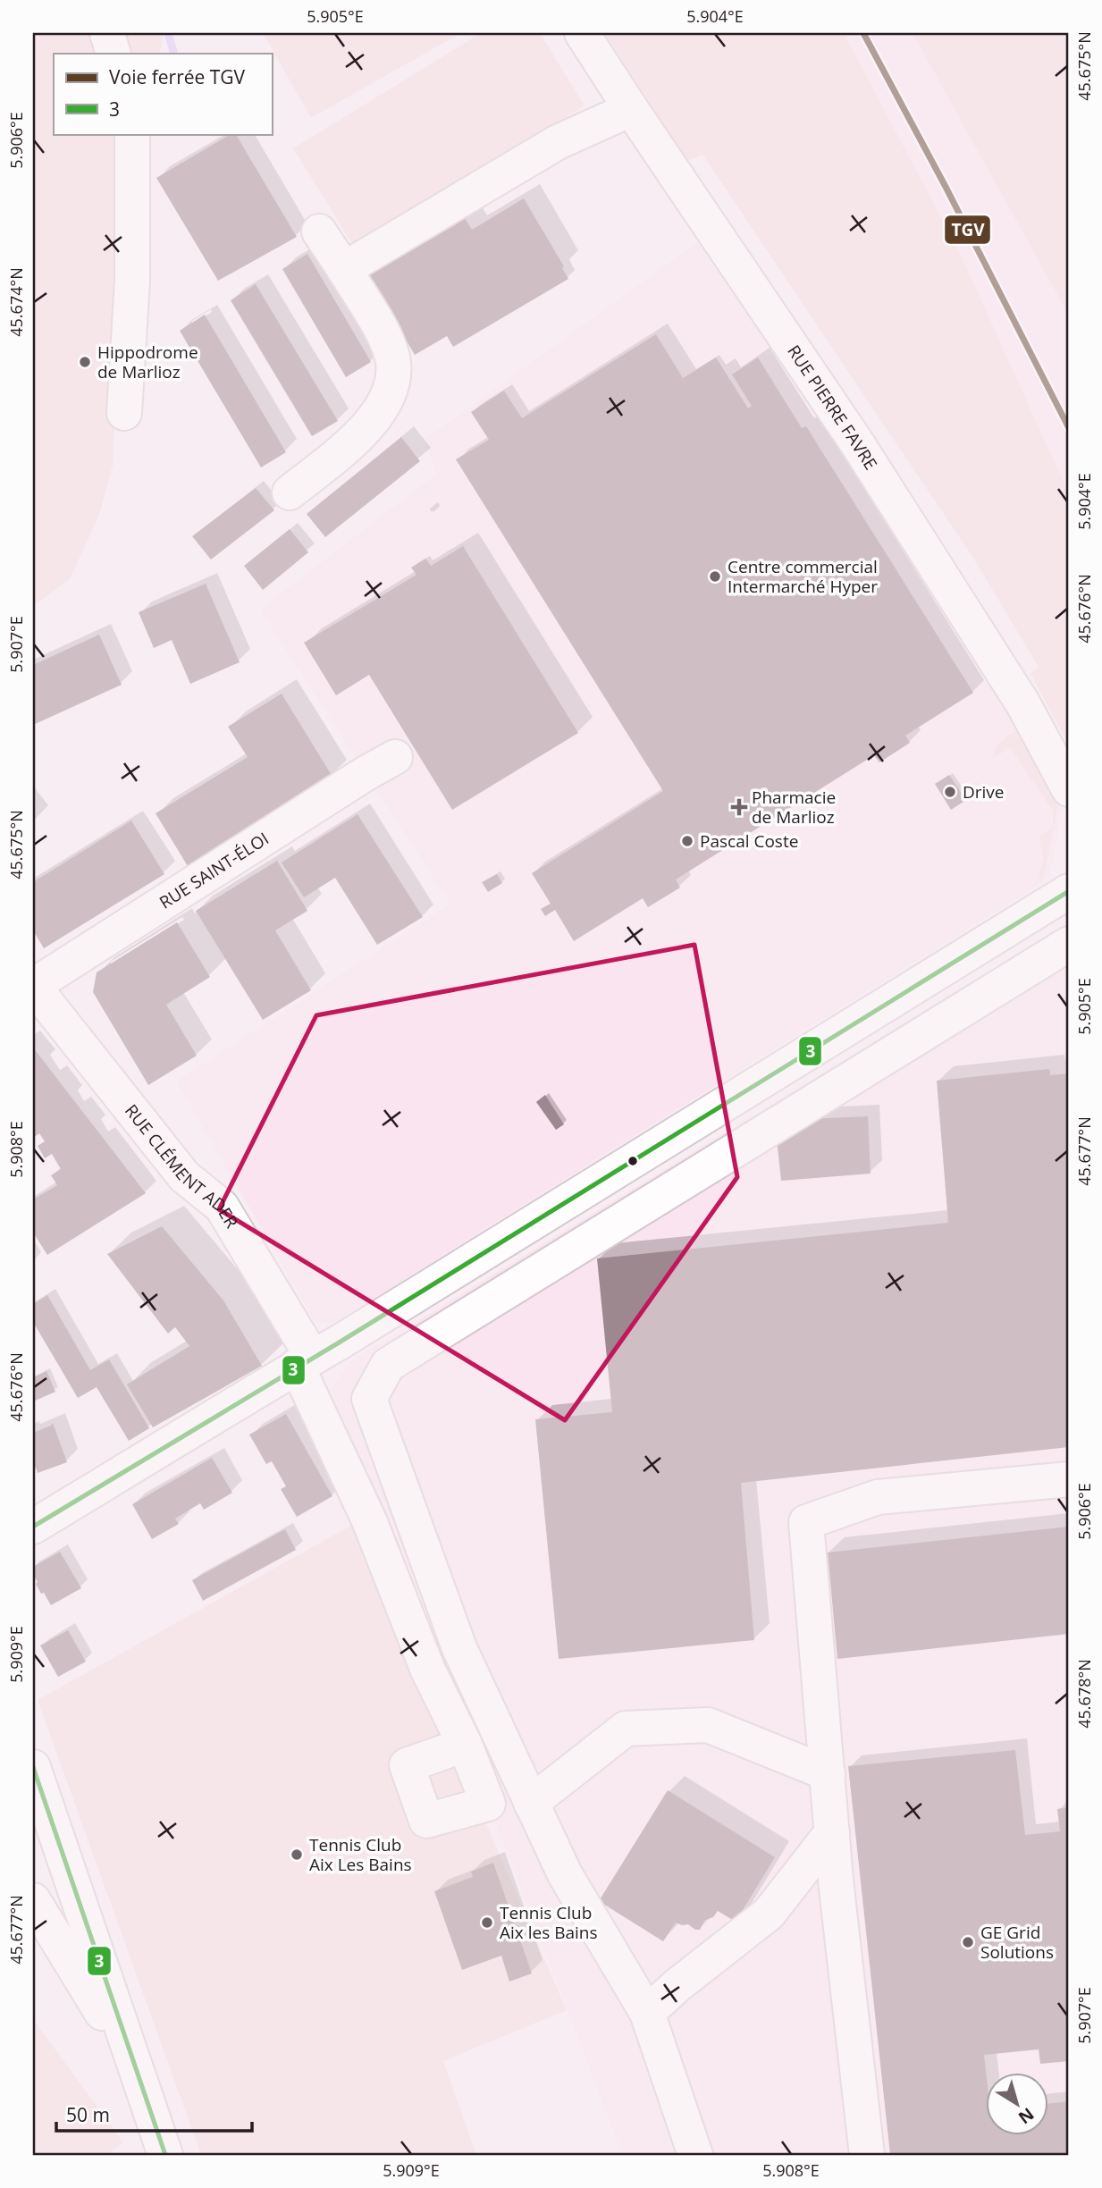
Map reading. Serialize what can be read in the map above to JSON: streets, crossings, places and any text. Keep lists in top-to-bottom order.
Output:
{
  "streets": {
    "street": ["RUE PIERRE FAVRE", "RUE SAINT-ÉLOI", "RUE CLÉMENT ADER"]
  },
  "crossings": [
    ["RUE SAINT-ÉLOI", "RUE CLÉMENT ADER"]
  ],
  "places": {
    "other": [
      "Hippodrome de Marlioz",
      "Centre commercial Intermarché Hyper",
      "Drive",
      "Pascal Coste",
      "Tennis Club Aix Les Bains",
      "Tennis Club Aix les Bains",
      "GE Grid Solutions"
    ],
    "health": ["Pharmacie de Marlioz"]
  },
  "lines": ["rail line TGV", "transit line 3"],
  "legend": ["Voie ferrée TGV", "3"],
  "scale_bar": "50 m",
  "north": "bottom right",
  "coordinates": [
    "5.905°E",
    "5.904°E",
    "45.675°N",
    "5.906°E",
    "45.674°N",
    "45.676°N",
    "5.907°E",
    "5.908°E",
    "45.677°N",
    "5.909°E",
    "45.678°N"
  ]
}
